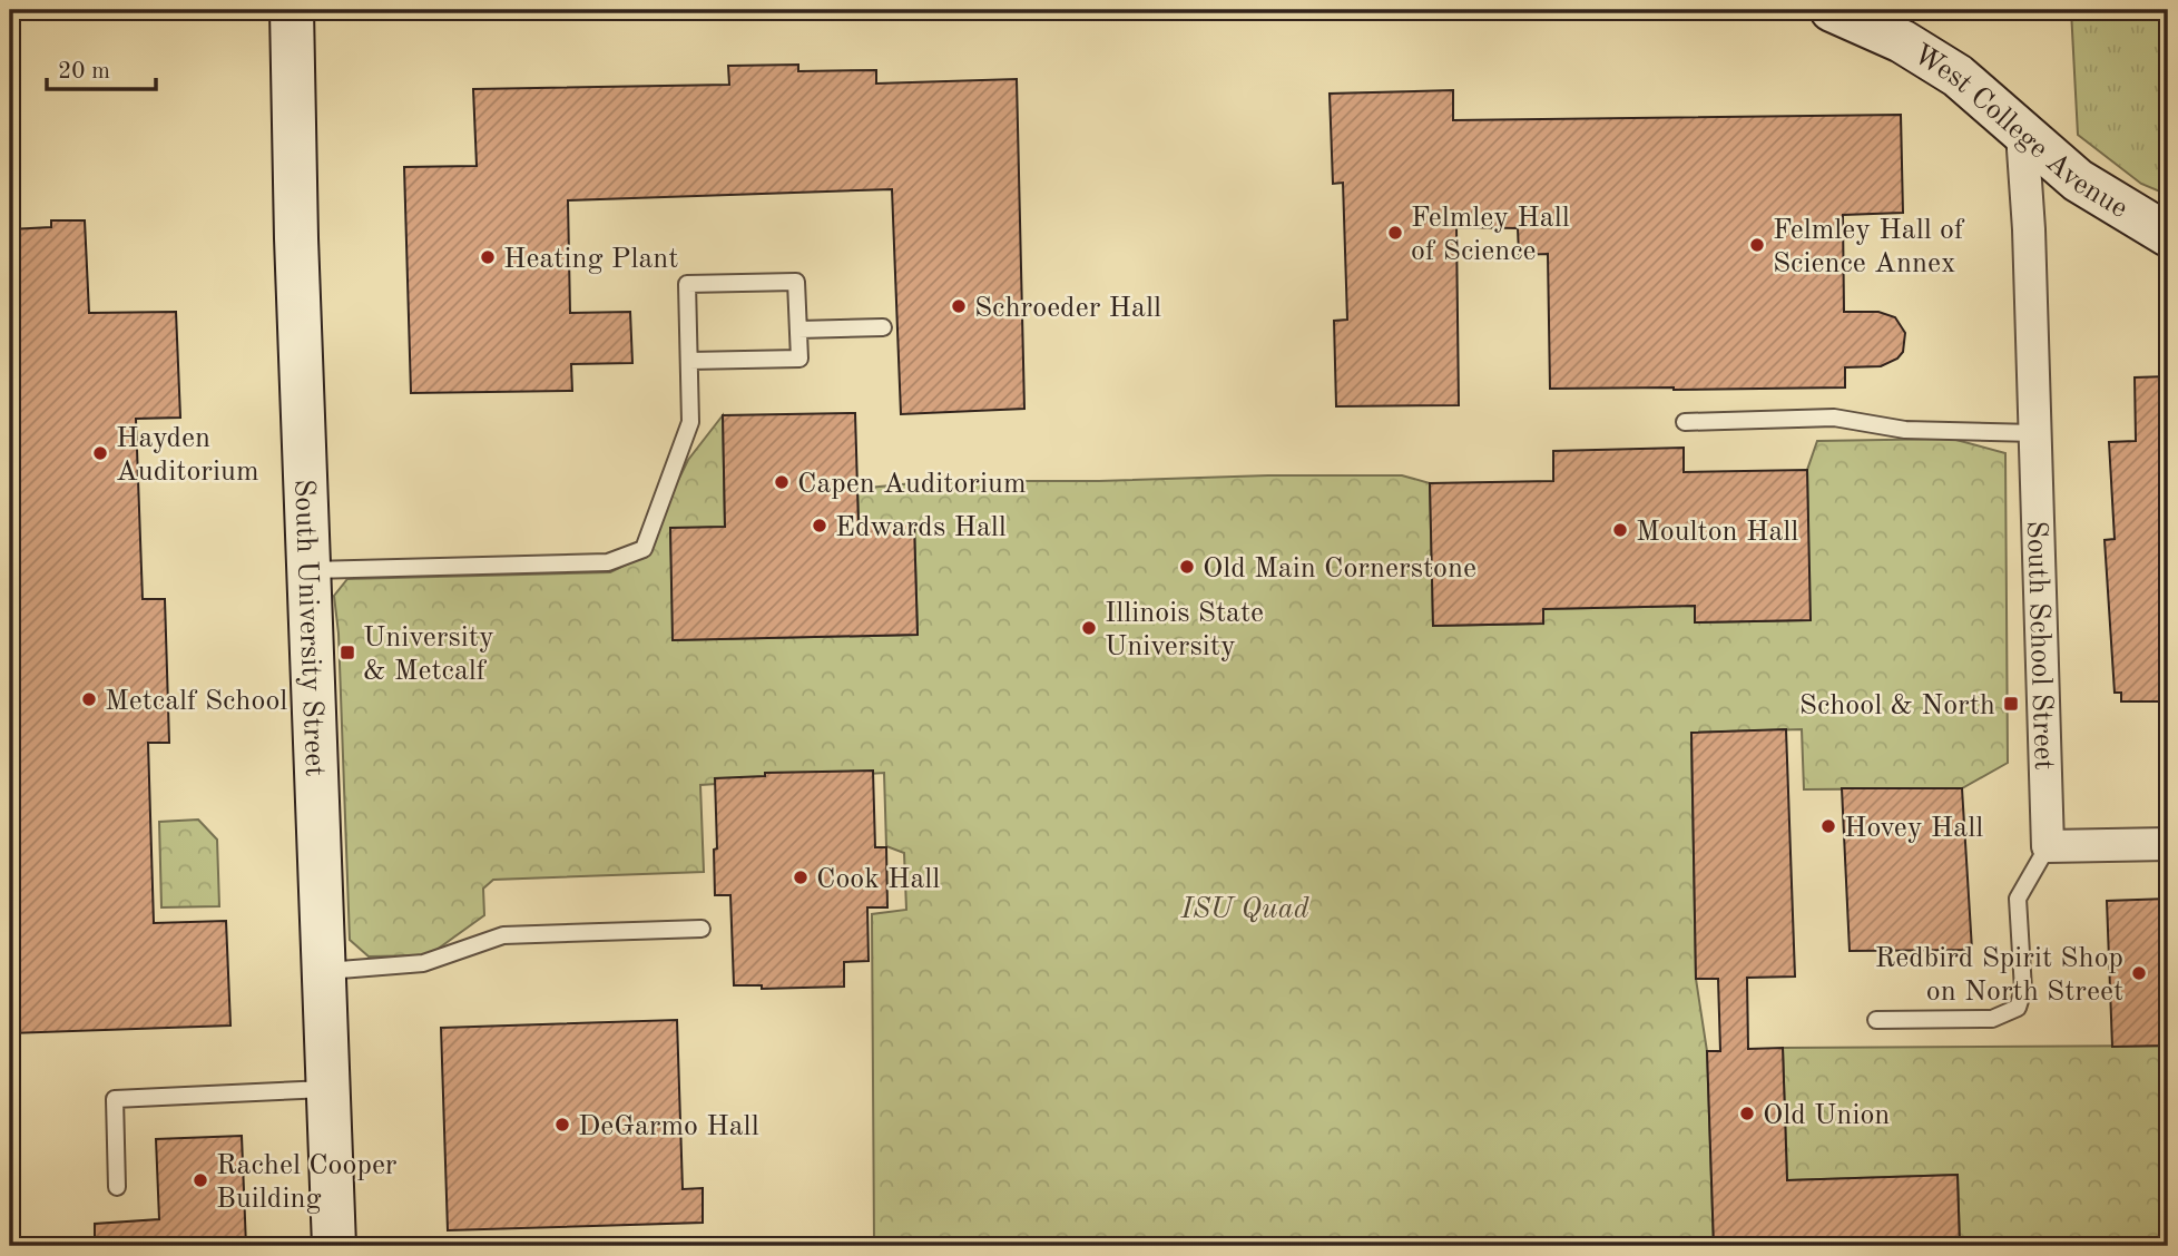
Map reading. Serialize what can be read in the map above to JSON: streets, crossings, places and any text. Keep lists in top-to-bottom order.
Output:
{
  "streets": {
    "street": ["West College Avenue", "South University Street", "South School Street"]
  },
  "crossings": [
    ["West College Avenue", "South School Street"]
  ],
  "parks": ["ISU Quad"],
  "places": {
    "other": [
      "Felmley Hall of Science",
      "Felmley Hall of Science Annex",
      "Heating Plant",
      "Schroeder Hall",
      "Hayden Auditorium",
      "Capen Auditorium",
      "Edwards Hall",
      "Moulton Hall",
      "Old Main Cornerstone",
      "Illinois State University",
      "Metcalf School",
      "Hovey Hall",
      "Cook Hall",
      "Redbird Spirit Shop on North Street",
      "Old Union",
      "DeGarmo Hall",
      "Rachel Cooper Building"
    ],
    "transit": ["University & Metcalf", "School & North"]
  },
  "scale_bar": "20 m"
}
